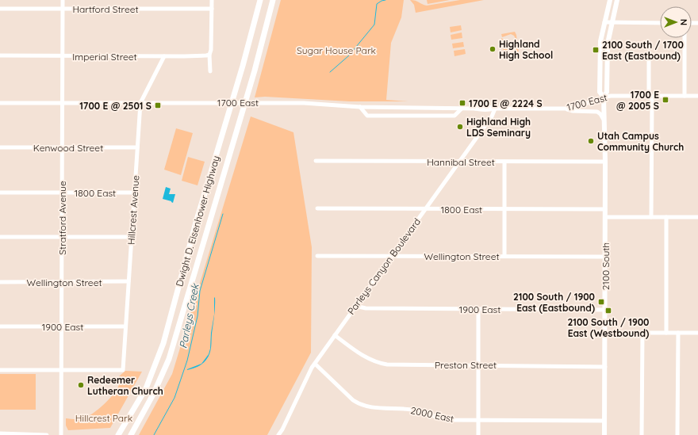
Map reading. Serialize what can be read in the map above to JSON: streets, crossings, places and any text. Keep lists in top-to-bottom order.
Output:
{
  "streets": {
    "highway": ["Dwight D. Eisenhower Highway"],
    "main road": ["2100 South"],
    "street": [
      "Hartford Street",
      "Imperial Street",
      "1700 East",
      "Kenwood Street",
      "Hannibal Street",
      "1800 East",
      "Hillcrest Avenue",
      "Stratford Avenue",
      "Wellington Street",
      "Parleys Canyon Boulevard",
      "1900 East",
      "Preston Street",
      "2000 East"
    ]
  },
  "crossings": [
    ["Hartford Street", "Stratford Avenue"],
    ["Imperial Street", "Hillcrest Avenue"],
    ["Imperial Street", "Stratford Avenue"],
    ["1700 East", "Hillcrest Avenue"],
    ["1700 East", "Stratford Avenue"],
    ["1700 East", "Parleys Canyon Boulevard"],
    ["1700 East", "2100 South"],
    ["Kenwood Street", "Hillcrest Avenue"],
    ["Kenwood Street", "Stratford Avenue"],
    ["Hannibal Street", "Parleys Canyon Boulevard"],
    ["Hannibal Street", "2100 South"],
    ["1800 East", "Hillcrest Avenue"],
    ["1800 East", "Stratford Avenue"],
    ["1800 East", "Parleys Canyon Boulevard"],
    ["1800 East", "2100 South"],
    ["Hillcrest Avenue", "Stratford Avenue"],
    ["Hillcrest Avenue", "Wellington Street"],
    ["Hillcrest Avenue", "1900 East"],
    ["Stratford Avenue", "Wellington Street"],
    ["Stratford Avenue", "1900 East"],
    ["Wellington Street", "Parleys Canyon Boulevard"],
    ["Wellington Street", "2100 South"],
    ["Parleys Canyon Boulevard", "1900 East"],
    ["Parleys Canyon Boulevard", "Preston Street"],
    ["Parleys Canyon Boulevard", "2000 East"],
    ["2100 South", "1900 East"],
    ["2100 South", "Preston Street"],
    ["2100 South", "2000 East"]
  ],
  "water": ["Parleys Creek"],
  "parks": ["Sugar House Park", "Hillcrest Park"],
  "places": {
    "other": [
      "Highland High School",
      "Highland High LDS Seminary",
      "Utah Campus Community Church",
      "Redeemer Lutheran Church"
    ],
    "transit": [
      "2100 South / 1700 East (Eastbound)",
      "1700 E @ 2005 S",
      "1700 E @ 2224 S",
      "1700 E @ 2501 S",
      "2100 South / 1900 East (Eastbound)",
      "2100 South / 1900 East (Westbound)"
    ]
  },
  "north": "right"
}
